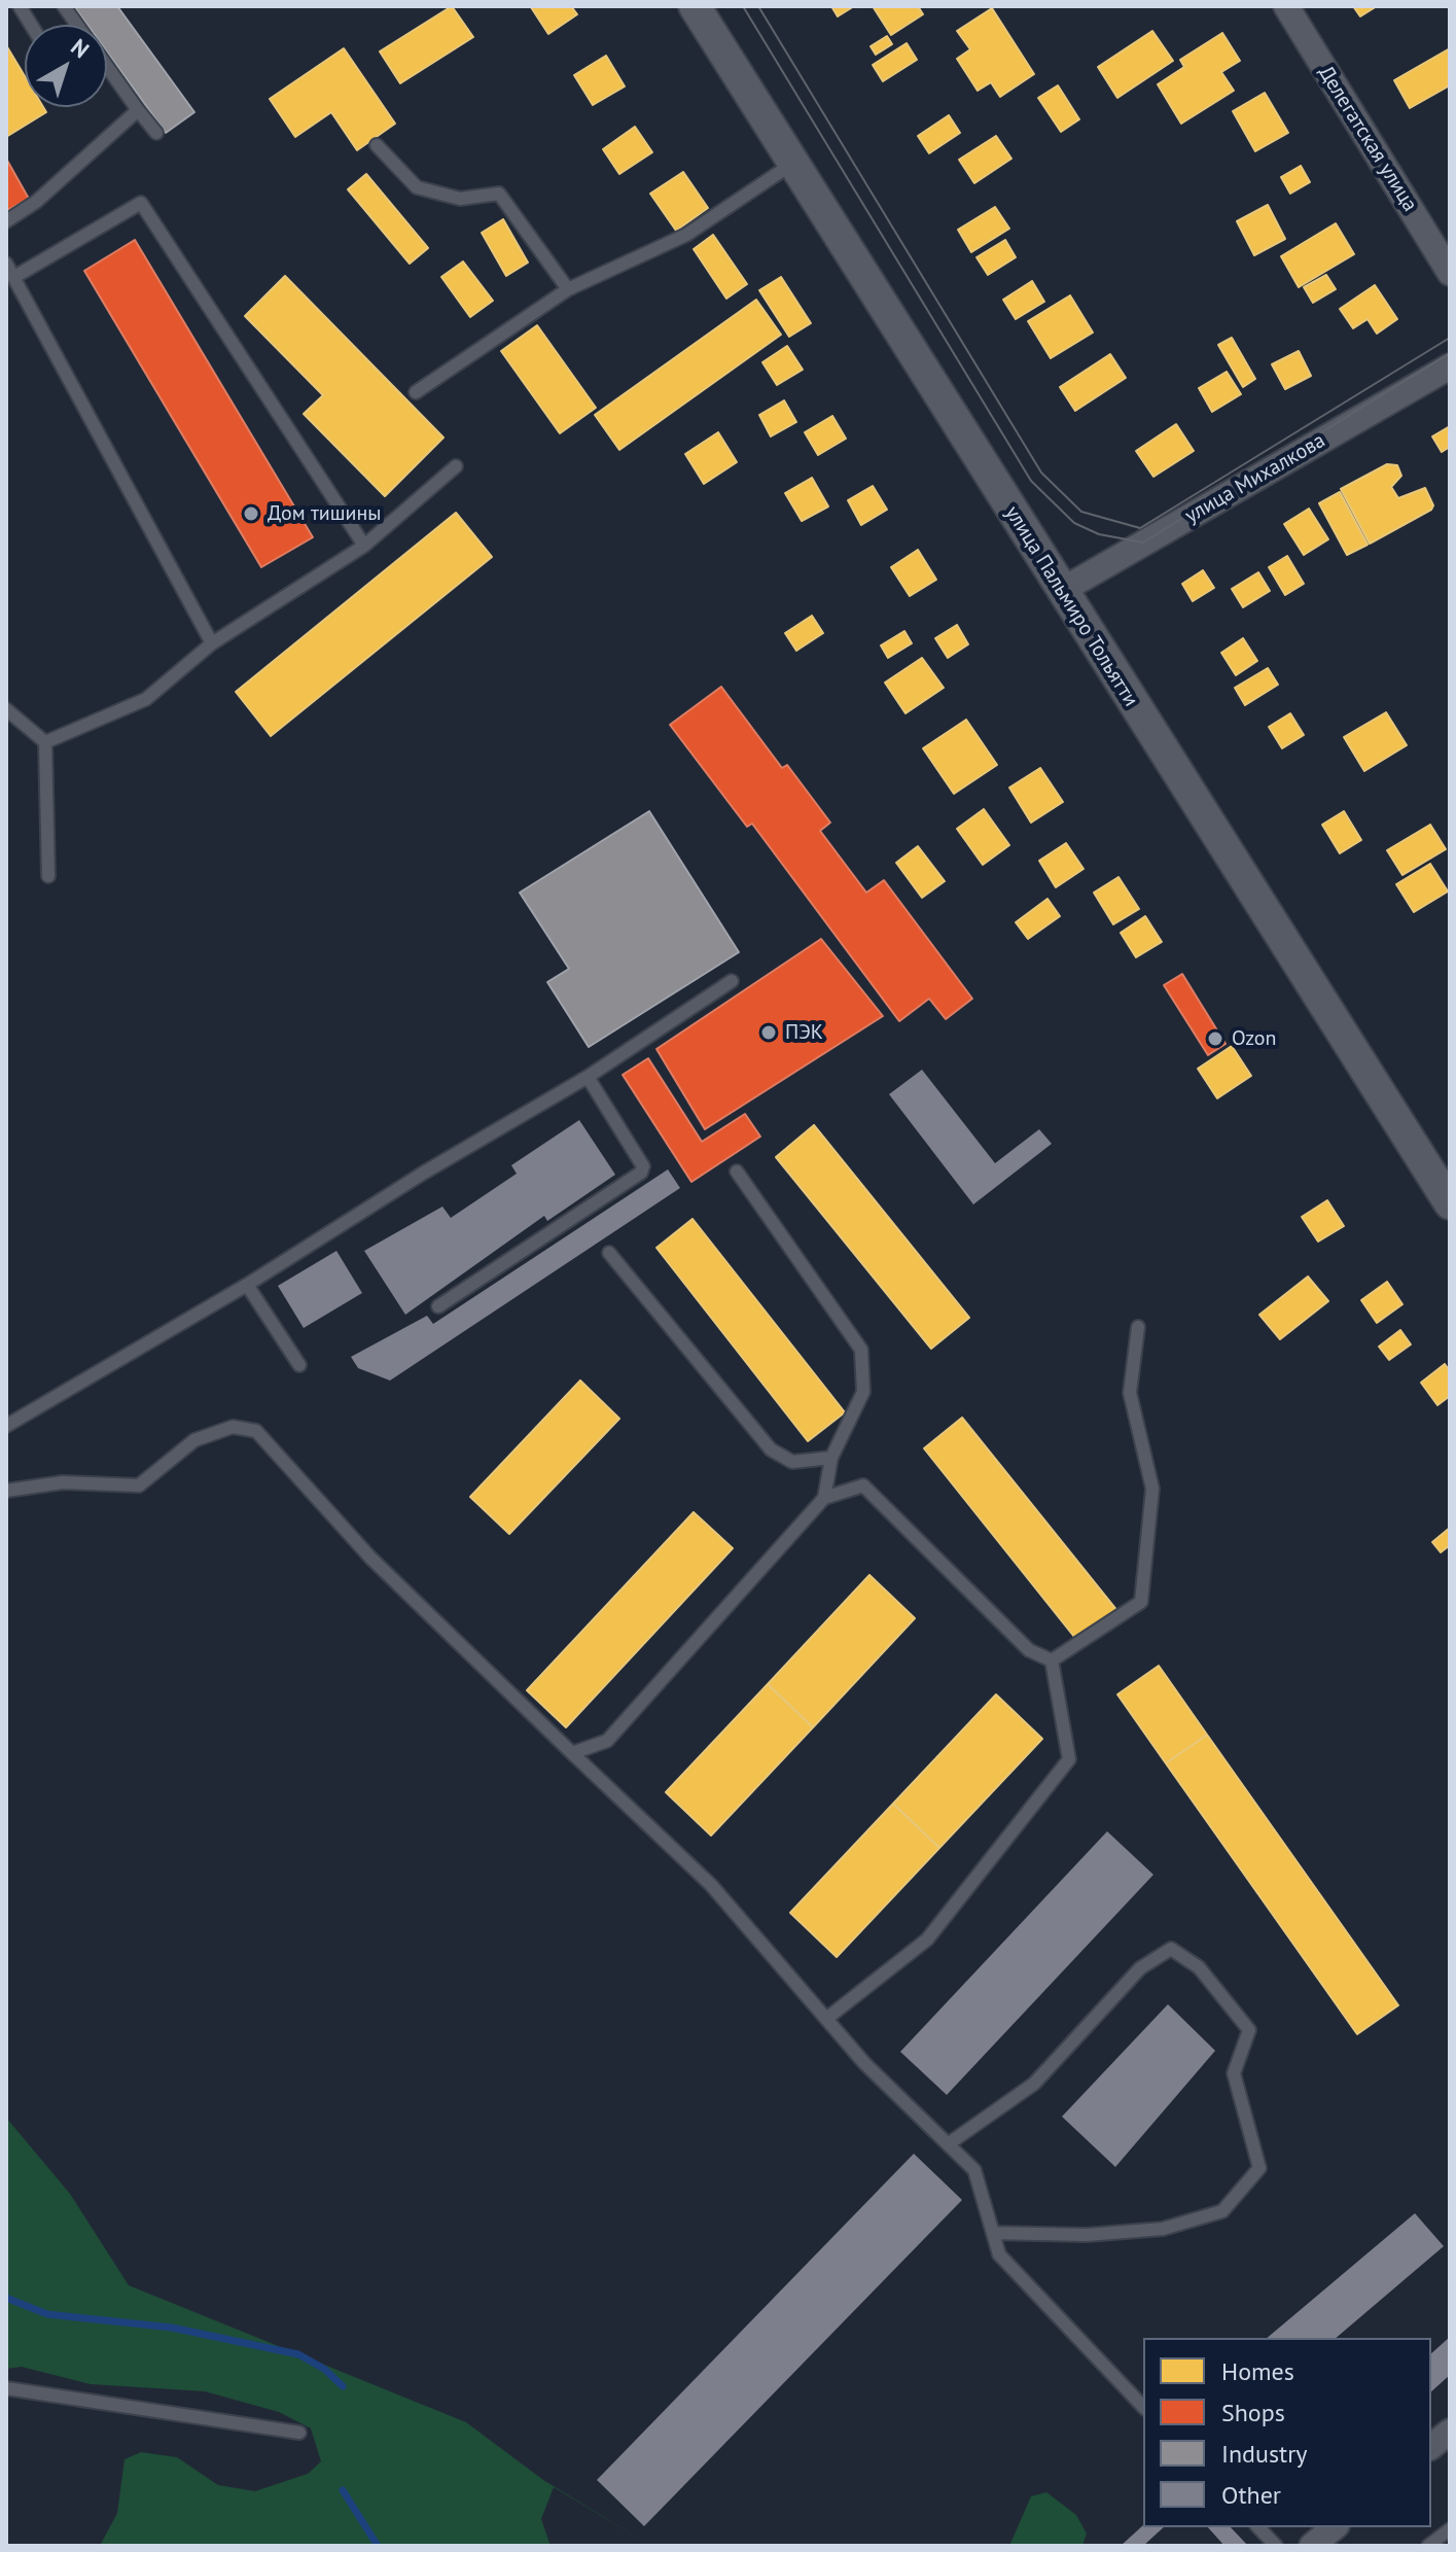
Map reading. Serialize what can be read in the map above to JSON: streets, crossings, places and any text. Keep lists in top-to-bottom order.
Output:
{
  "streets": {
    "street": ["Делегатская улица", "улица Михалкова", "улица Пальмиро Тольятти"]
  },
  "crossings": [
    ["улица Михалкова", "улица Пальмиро Тольятти"]
  ],
  "places": ["Дом тишины", "ПЭК", "Ozon"],
  "legend": [
    "Homes",
    "Shops",
    "Industry",
    "Other"
  ],
  "north": "top right"
}
